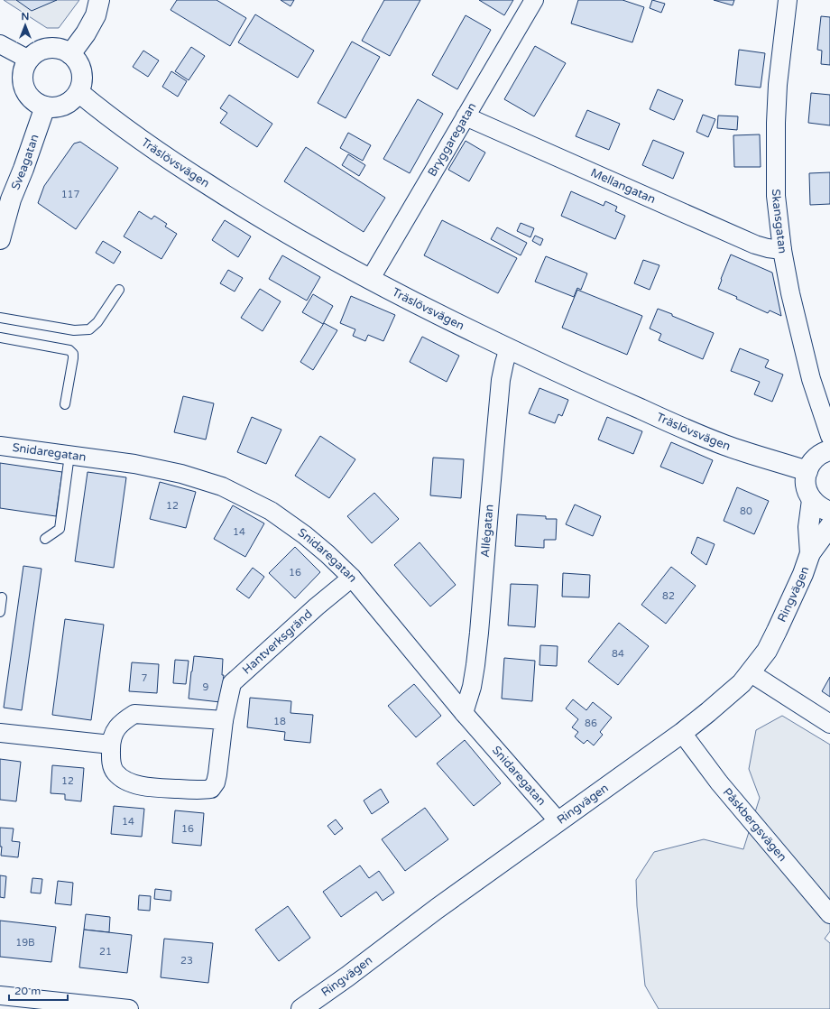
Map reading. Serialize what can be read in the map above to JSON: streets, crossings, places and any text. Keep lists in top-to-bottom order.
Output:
{
  "streets": {
    "street": [
      "Bryggaregatan",
      "Sveagatan",
      "Träslövsvägen",
      "Mellangatan",
      "Skansgatan",
      "Snidaregatan",
      "Allégatan",
      "Ringvägen",
      "Hantverksgränd",
      "Påskbergsvägen"
    ]
  },
  "crossings": [
    ["Bryggaregatan", "Träslövsvägen"],
    ["Bryggaregatan", "Mellangatan"],
    ["Sveagatan", "Träslövsvägen"],
    ["Träslövsvägen", "Allégatan"],
    ["Mellangatan", "Skansgatan"],
    ["Snidaregatan", "Allégatan"],
    ["Snidaregatan", "Ringvägen"],
    ["Snidaregatan", "Hantverksgränd"],
    ["Ringvägen", "Påskbergsvägen"]
  ],
  "house_numbers": [
    "117",
    "12",
    "80",
    "14",
    "16",
    "82",
    "84",
    "7",
    "9",
    "18",
    "86",
    "12",
    "14",
    "16",
    "19B",
    "21",
    "23"
  ],
  "scale_bar": "20 m",
  "north": "top"
}
